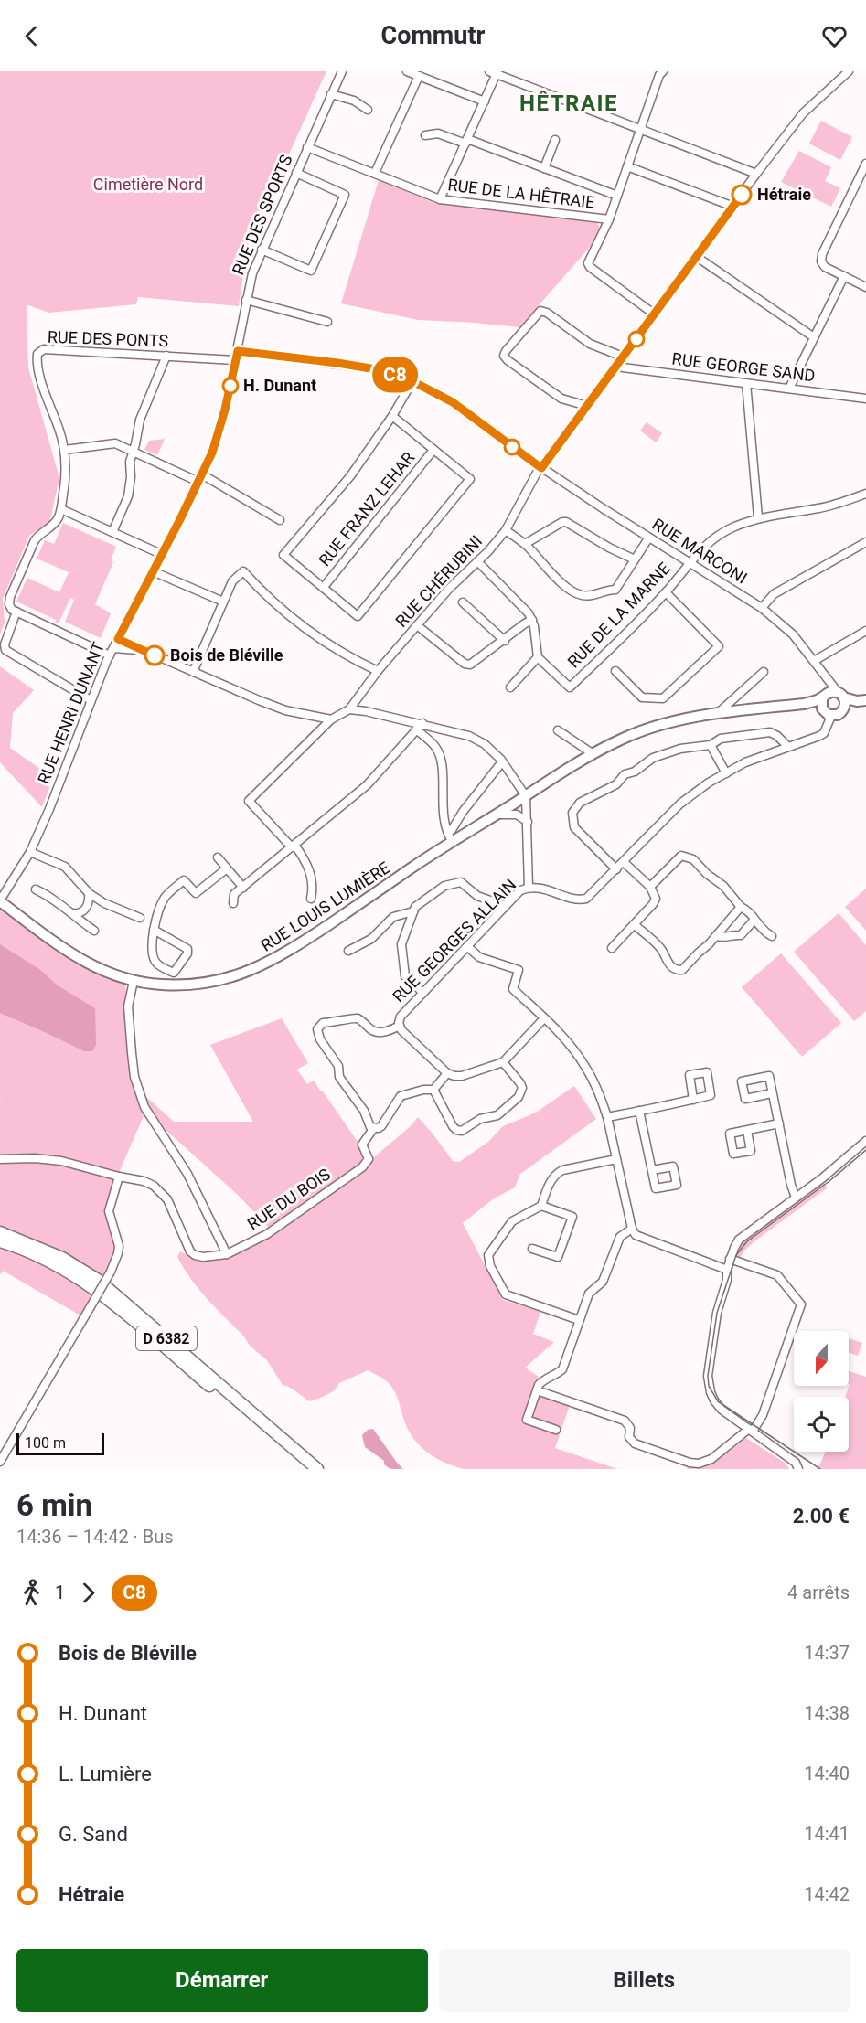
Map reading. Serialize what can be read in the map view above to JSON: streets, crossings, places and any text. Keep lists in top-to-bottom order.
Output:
{
  "streets": {
    "highway": ["D 6382"],
    "main road": ["RUE LOUIS LUMIÈRE"],
    "street": [
      "RUE DE LA HÊTRAIE",
      "RUE DES SPORTS",
      "RUE DES PONTS",
      "RUE GEORGE SAND",
      "RUE FRANZ LEHAR",
      "RUE MARCONI",
      "RUE CHÉRUBINI",
      "RUE DE LA MARNE",
      "RUE HENRI DUNANT",
      "RUE GEORGES ALLAIN",
      "RUE DU BOIS"
    ]
  },
  "crossings": [
    ["RUE DE LA HÊTRAIE", "RUE DES SPORTS"],
    ["RUE DES SPORTS", "RUE HENRI DUNANT"],
    ["RUE DES PONTS", "RUE HENRI DUNANT"],
    ["RUE GEORGE SAND", "RUE CHÉRUBINI"],
    ["RUE MARCONI", "RUE CHÉRUBINI"],
    ["RUE MARCONI", "RUE DE LA MARNE"],
    ["RUE MARCONI", "RUE LOUIS LUMIÈRE"],
    ["RUE HENRI DUNANT", "RUE LOUIS LUMIÈRE"],
    ["RUE LOUIS LUMIÈRE", "RUE GEORGES ALLAIN"]
  ],
  "districts": ["HÊTRAIE"],
  "parks": ["Cimetière Nord"],
  "places": ["Hétraie", "H. Dunant", "Bois de Bléville"],
  "lines": ["bus line C8"],
  "scale_bar": "100 m",
  "north": "bottom",
  "page": {
    "header": "Commutr",
    "on_map": "C8",
    "scale": "100 m",
    "heading": ["6 min", "14:36 – 14:42 · Bus", "2.00 €"],
    "legs": ["1", "C8", "4 arrêts"],
    "list": [
      {
        "name": "Bois de Bléville",
        "value": "14:37"
      },
      {
        "name": "H. Dunant",
        "value": "14:38"
      },
      {
        "name": "L. Lumière",
        "value": "14:40"
      },
      {
        "name": "G. Sand",
        "value": "14:41"
      },
      {
        "name": "Hétraie",
        "value": "14:42"
      }
    ],
    "buttons": ["Démarrer", "Billets"]
  }
}
